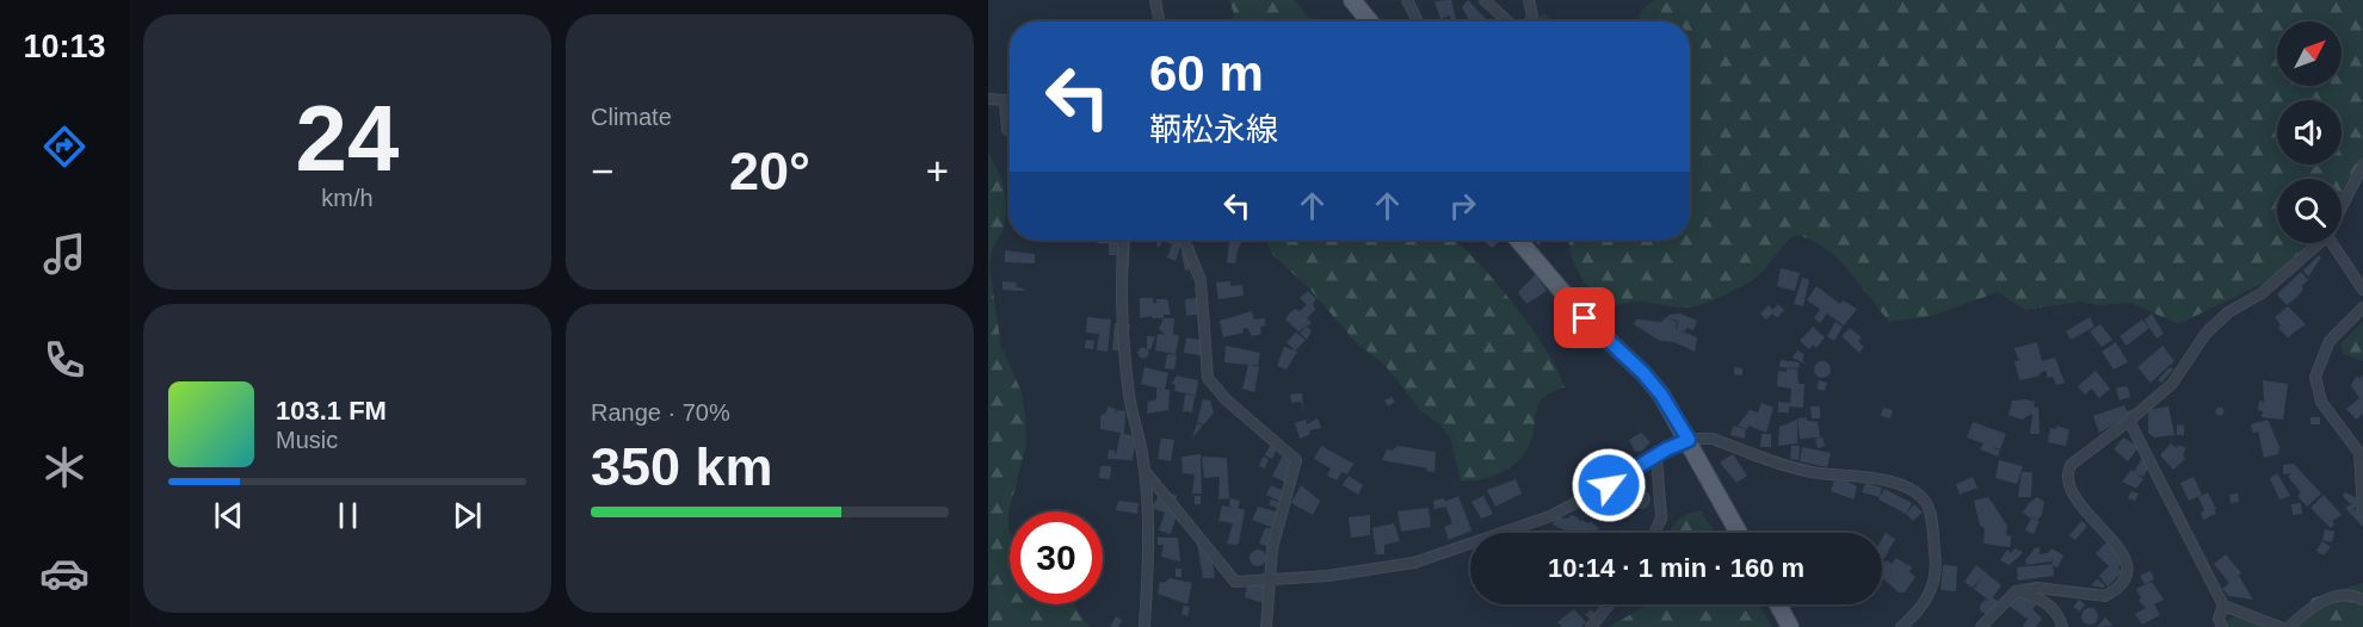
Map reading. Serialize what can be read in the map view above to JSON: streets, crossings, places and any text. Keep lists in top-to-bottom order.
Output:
{
  "north": "top right",
  "page": {
    "tabs": "10:13",
    "tile": [
      ["24", "km/h"],
      "Climate",
      ["Range · 70%", "350 km"]
    ],
    "turn": ["60 m", "鞆松永線"],
    "heat": ["−", "20°", "+"],
    "song": ["103.1 FM", "Music"],
    "limit": "30",
    "trip": "10:14 · 1 min · 160 m"
  }
}
